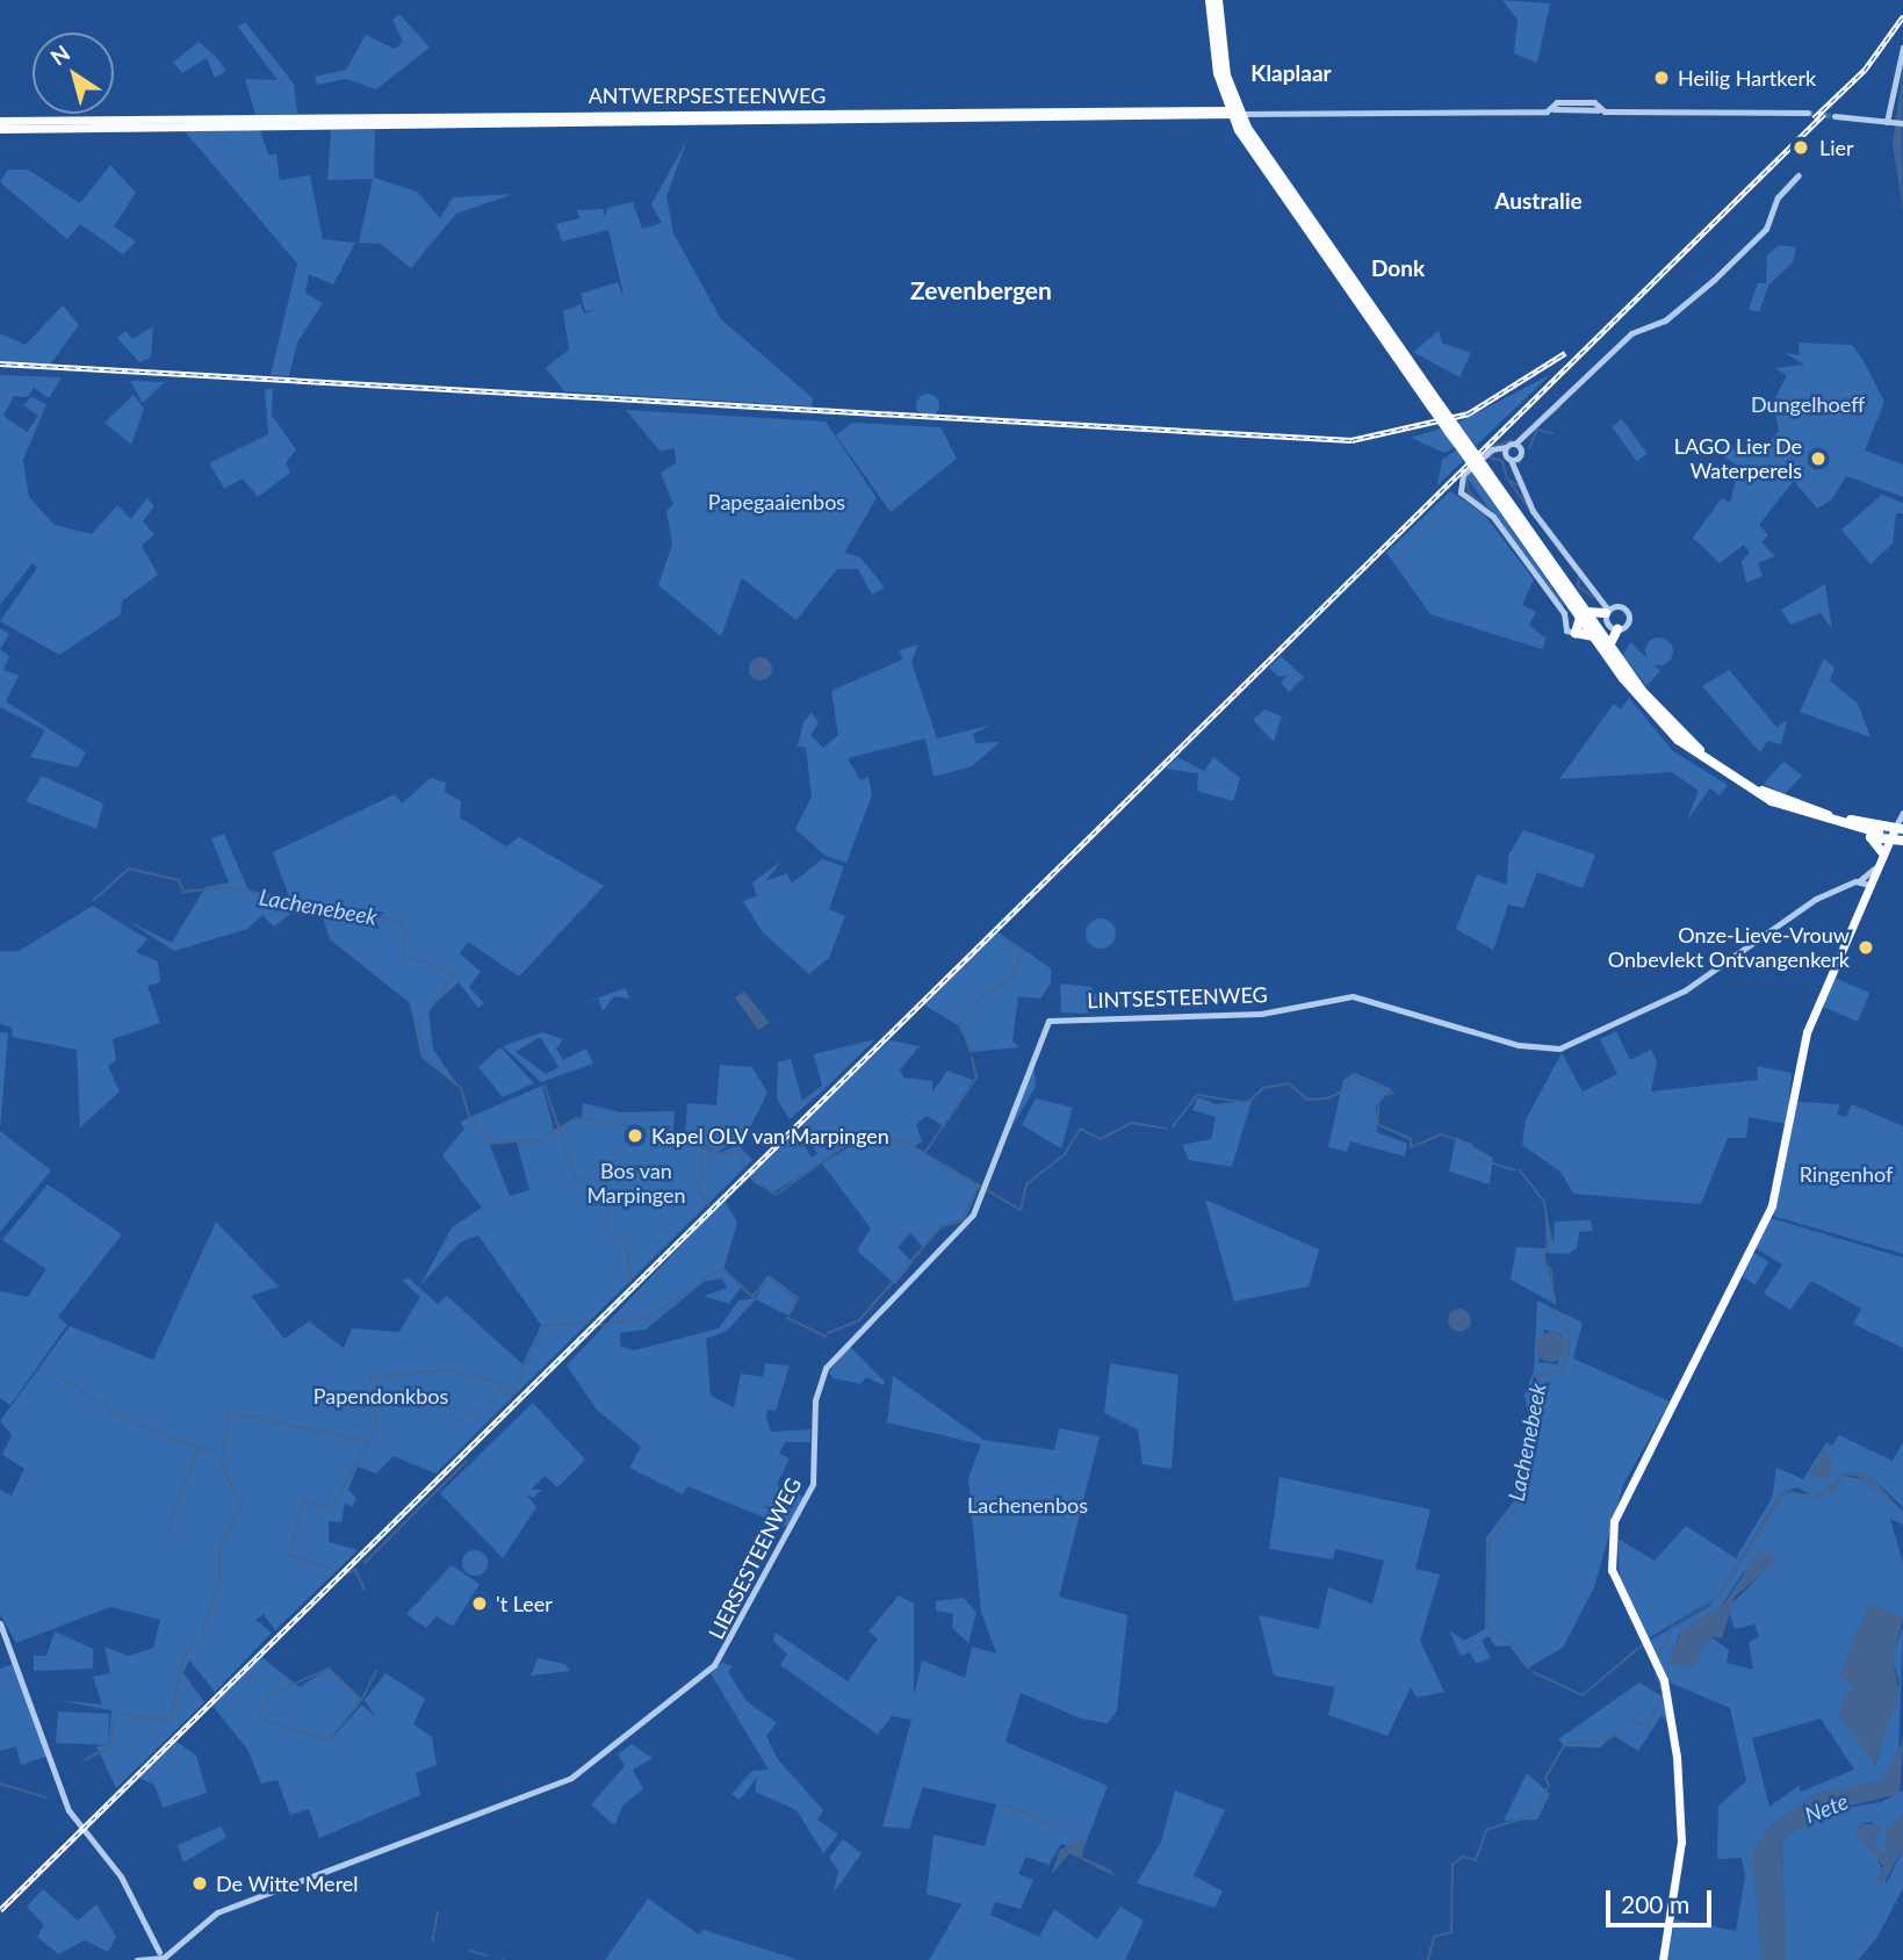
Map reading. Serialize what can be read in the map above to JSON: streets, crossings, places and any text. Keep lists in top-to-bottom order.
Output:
{
  "streets": {
    "main road": ["ANTWERPSESTEENWEG"],
    "street": ["LINTSESTEENWEG", "LIERSESTEENWEG"]
  },
  "crossings": [
    ["LINTSESTEENWEG", "LIERSESTEENWEG"]
  ],
  "districts": [
    "Klaplaar",
    "Australie",
    "Donk",
    "Zevenbergen"
  ],
  "water": ["Lachenebeek", "Nete"],
  "parks": [
    "Dungelhoeff",
    "Papegaaienbos",
    "Bos van Marpingen",
    "Ringenhof",
    "Papendonkbos",
    "Lachenenbos"
  ],
  "places": [
    "Heilig Hartkerk",
    "Lier",
    "LAGO Lier De Waterperels",
    "Onze-Lieve-Vrouw Onbevlekt Ontvangenkerk",
    "Kapel OLV van Marpingen",
    "'t Leer",
    "De Witte Merel"
  ],
  "scale_bar": "200 m",
  "north": "top left"
}
